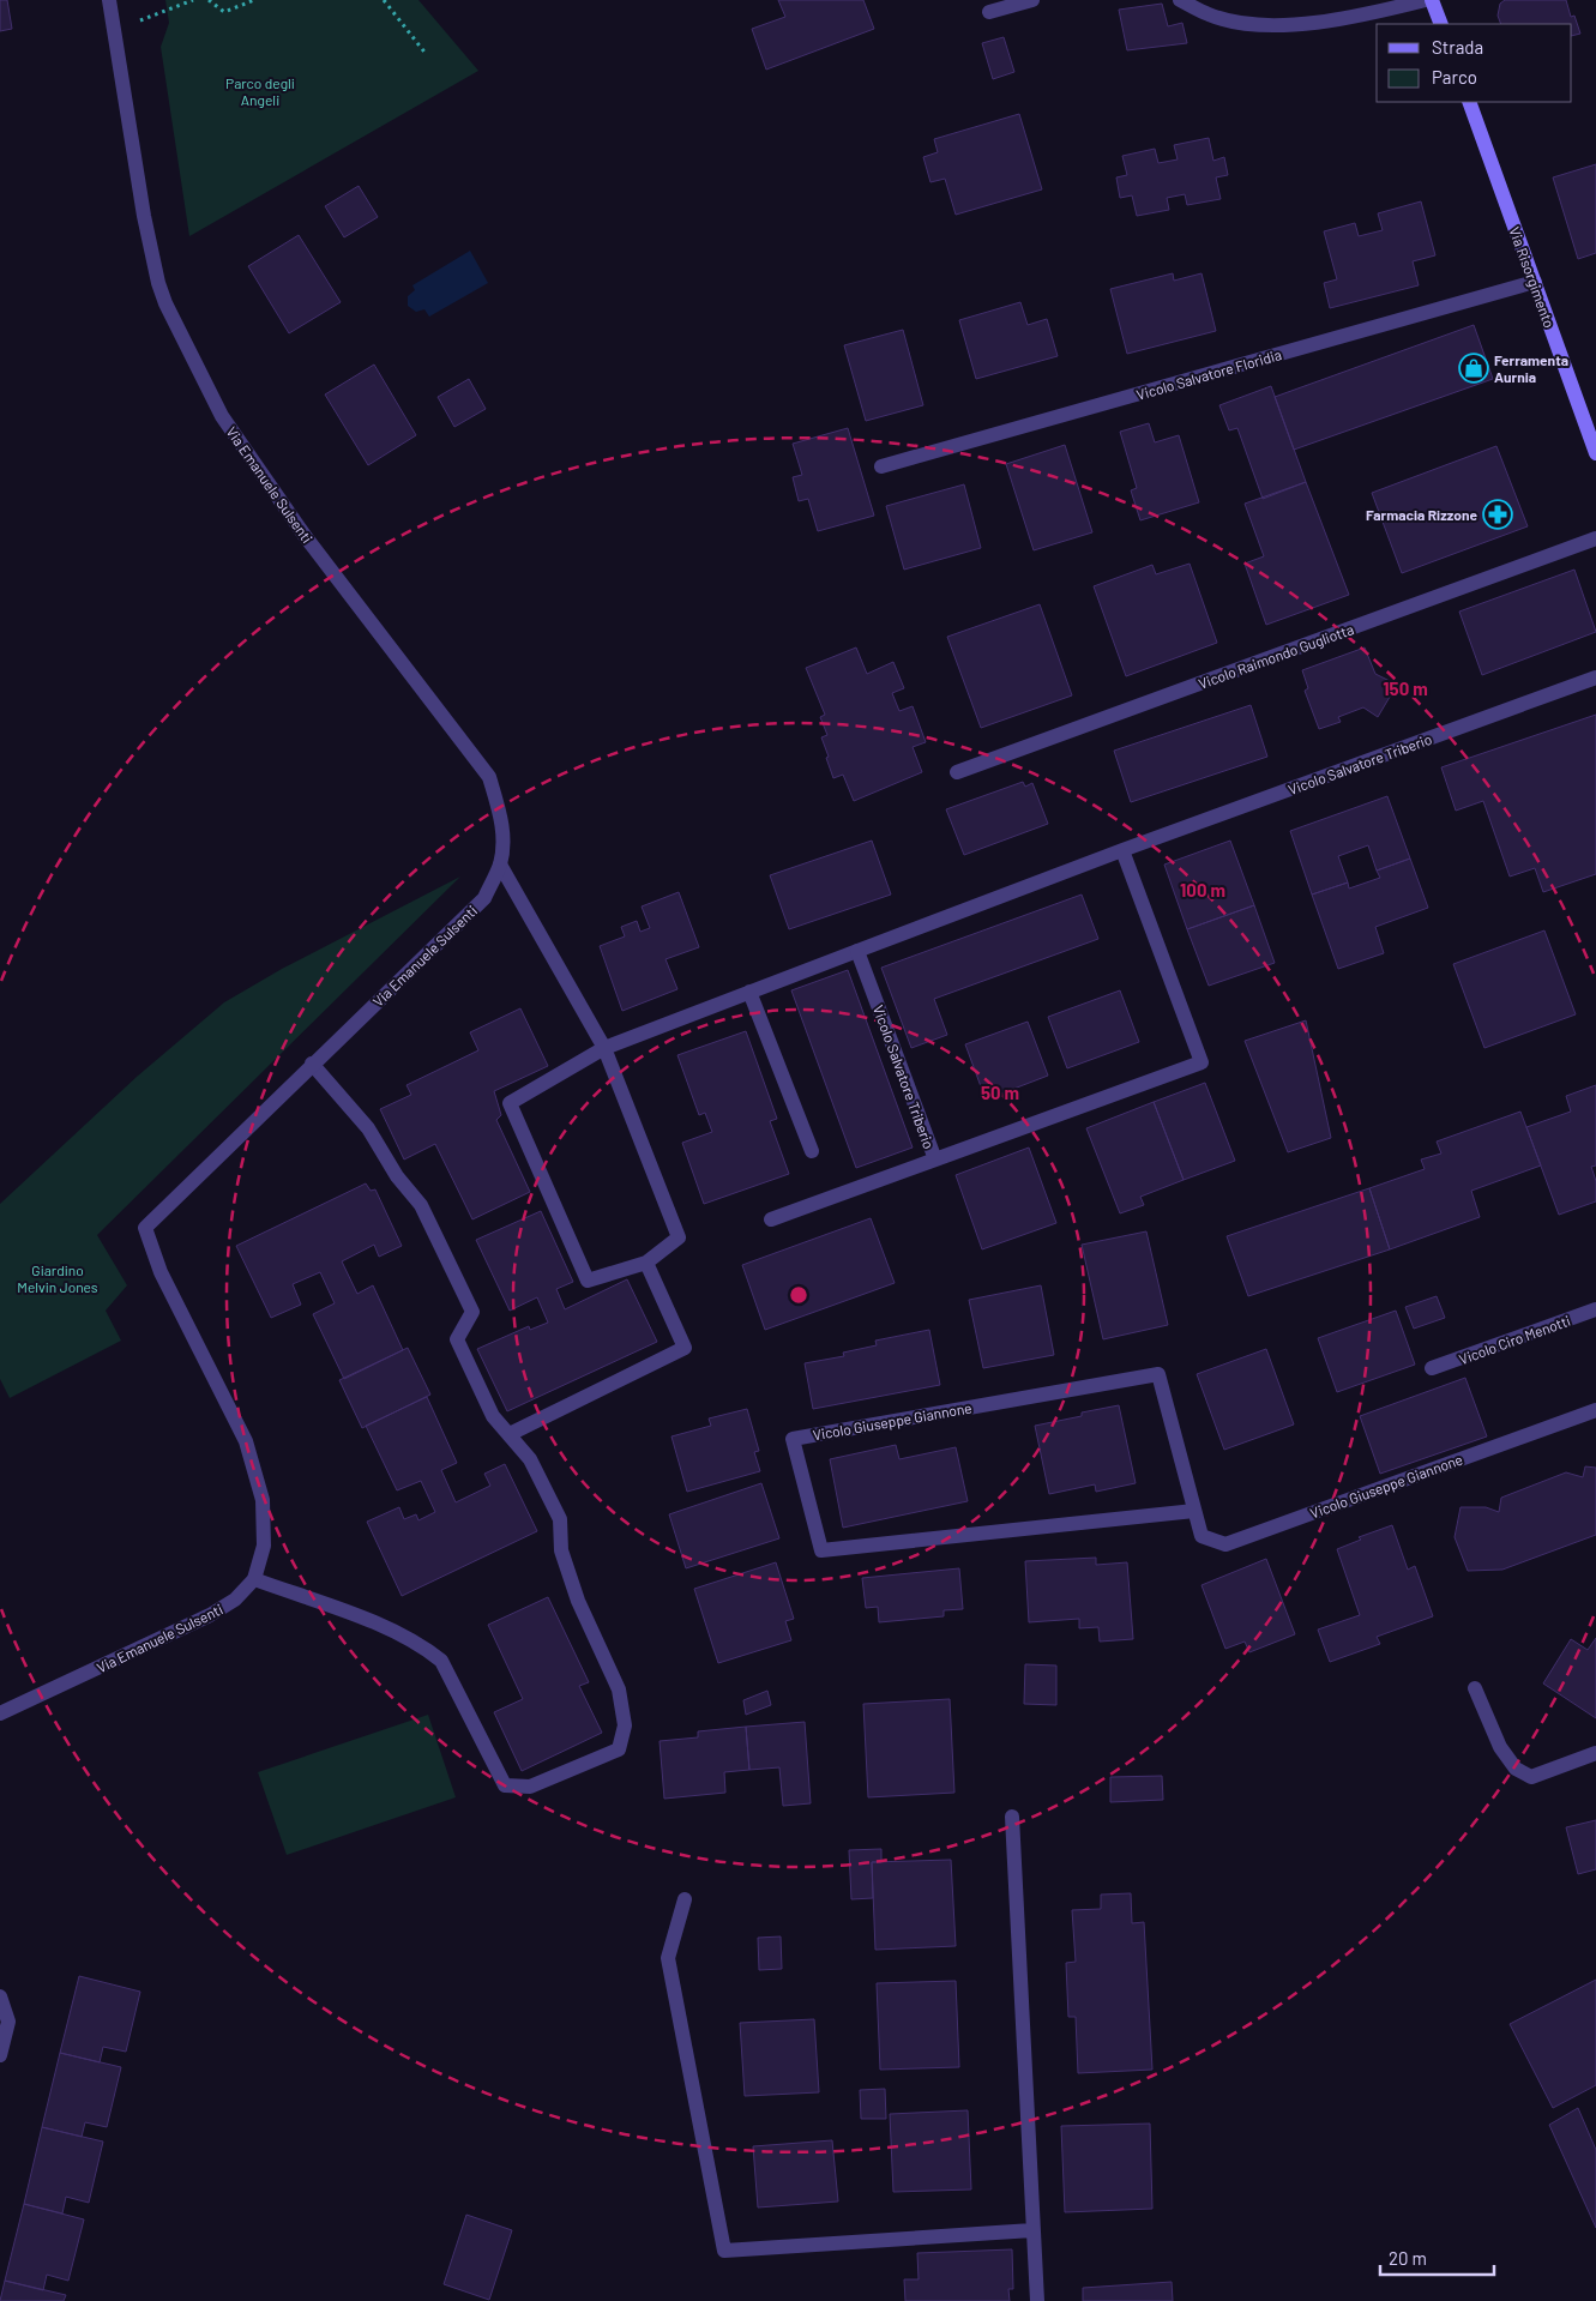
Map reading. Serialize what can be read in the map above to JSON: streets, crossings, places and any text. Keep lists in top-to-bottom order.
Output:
{
  "streets": {
    "street": [
      "Via Risorgimento",
      "Vicolo Salvatore Floridia",
      "Via Emanuele Sulsenti",
      "Vicolo Raimondo Gugliotta",
      "Vicolo Salvatore Triberio",
      "Vicolo Ciro Menotti",
      "Vicolo Giuseppe Giannone"
    ]
  },
  "crossings": [
    ["Via Risorgimento", "Vicolo Salvatore Floridia"]
  ],
  "parks": ["Parco degli Angeli", "Giardino Melvin Jones"],
  "places": {
    "shop": ["Ferramenta Aurnia"],
    "pharmacy": ["Farmacia Rizzone"]
  },
  "legend": ["Strada", "Parco"],
  "scale_bar": "20 m",
  "rings": ["150 m", "100 m", "50 m"]
}
